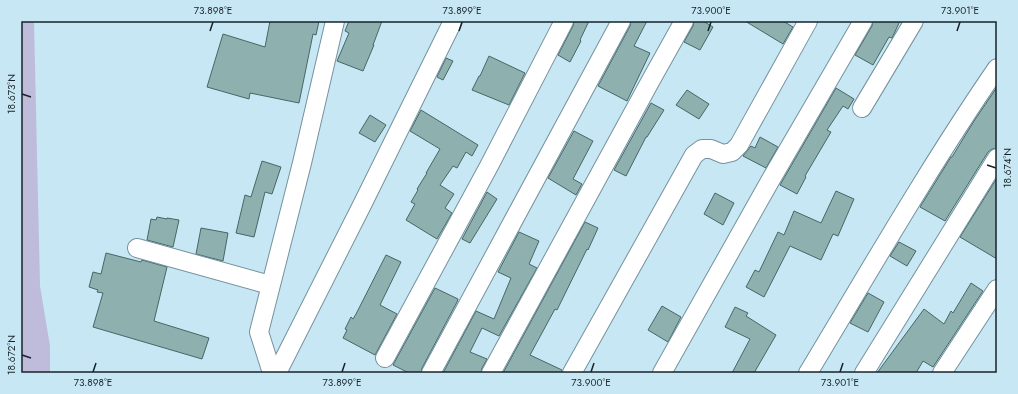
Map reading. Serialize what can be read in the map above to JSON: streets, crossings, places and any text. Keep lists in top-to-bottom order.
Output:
{
  "coordinates": [
    "73.898°E",
    "73.899°E",
    "73.900°E",
    "73.901°E",
    "18.673°N",
    "18.674°N",
    "18.672°N"
  ]
}
